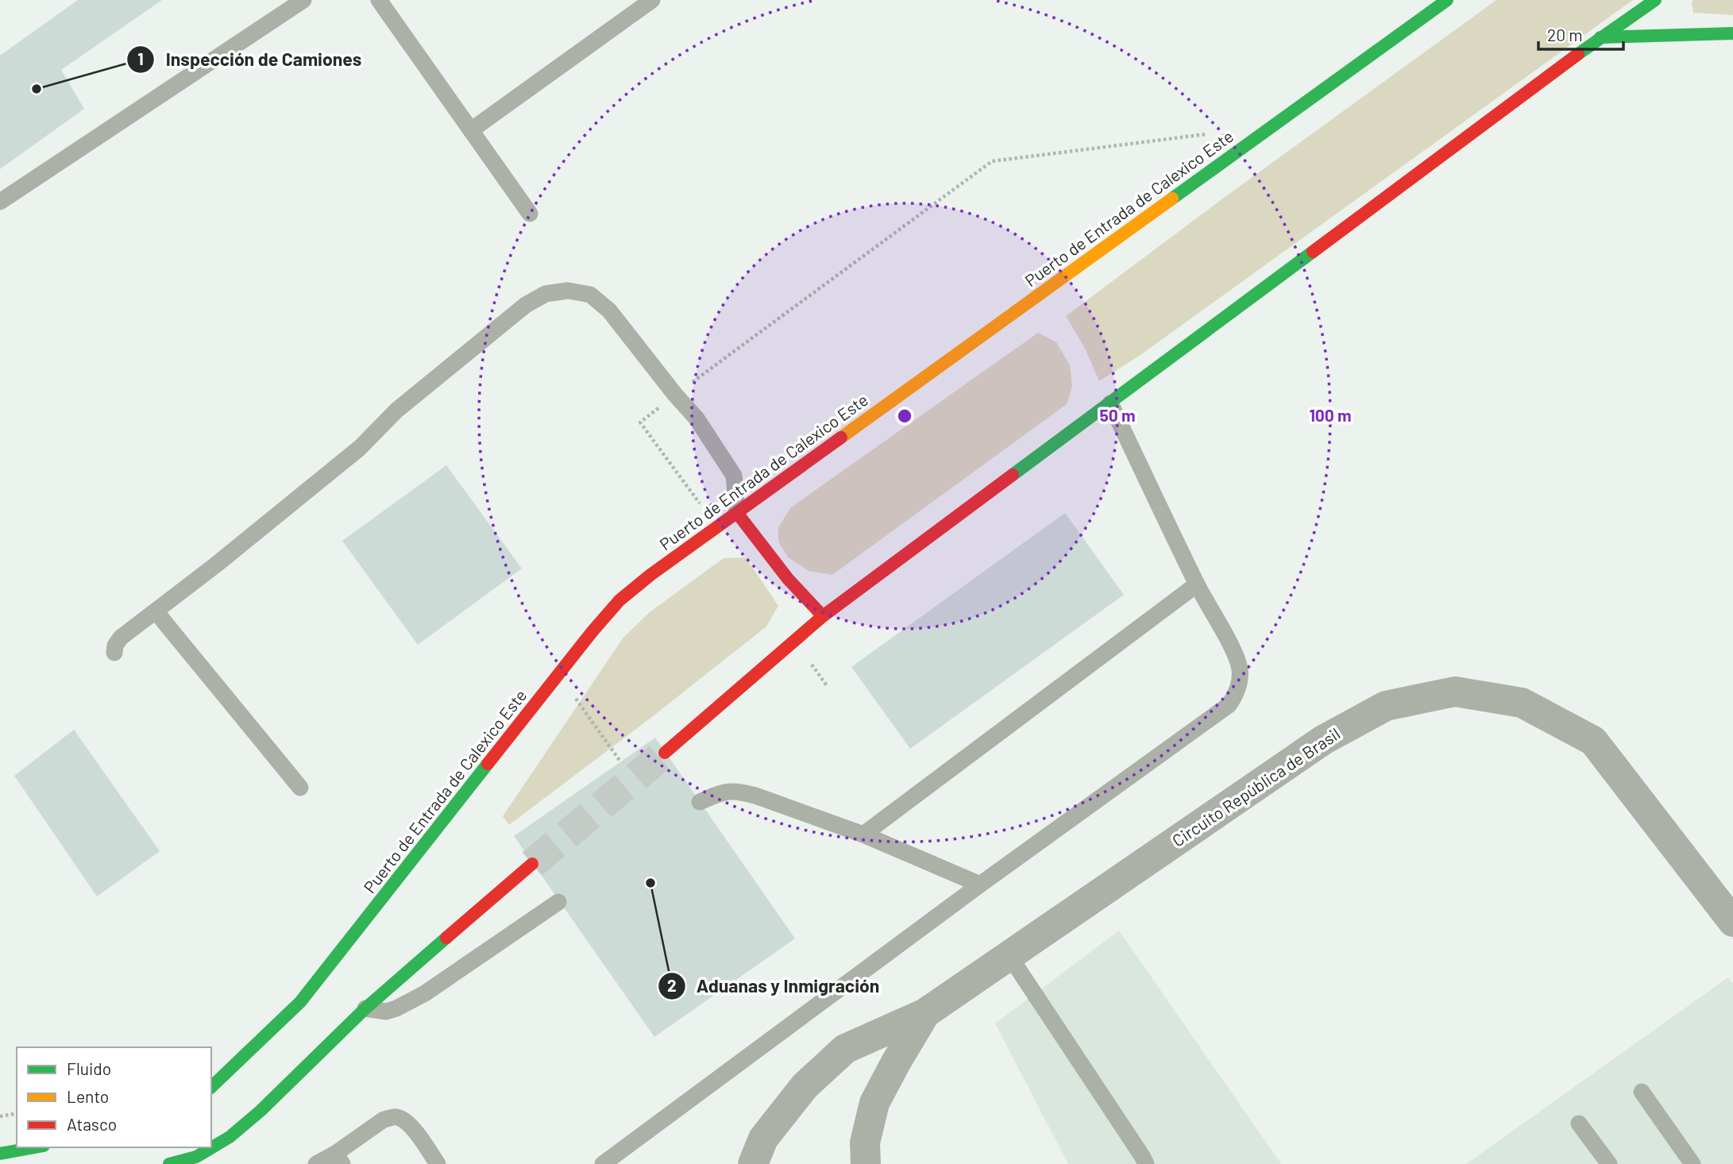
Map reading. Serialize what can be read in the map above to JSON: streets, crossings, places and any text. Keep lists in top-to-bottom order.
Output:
{
  "streets": {
    "main road": ["Puerto de Entrada de Calexico Este"],
    "street": ["Circuito República de Brasil"]
  },
  "places": ["Inspección de Camiones", "Aduanas y Inmigración"],
  "legend": ["Fluido", "Lento", "Atasco"],
  "scale_bar": "20 m",
  "rings": ["50 m", "100 m"]
}
